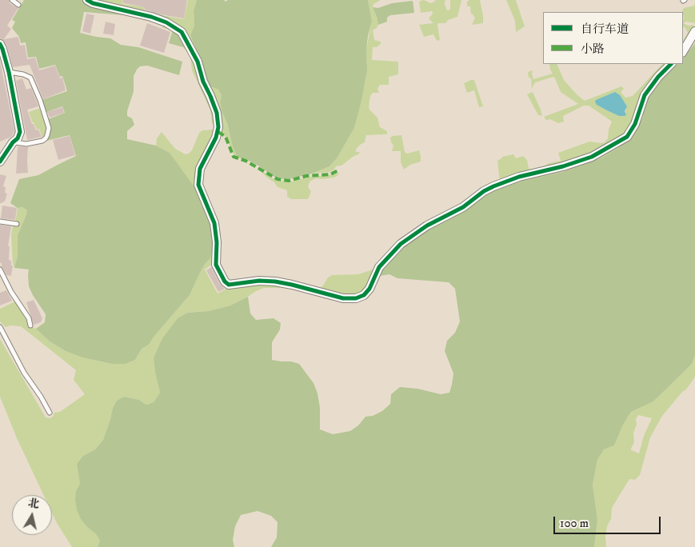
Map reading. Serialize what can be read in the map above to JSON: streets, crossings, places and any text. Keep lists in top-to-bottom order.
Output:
{
  "legend": ["自行车道", "小路"],
  "scale_bar": "100 m",
  "north": "top"
}
